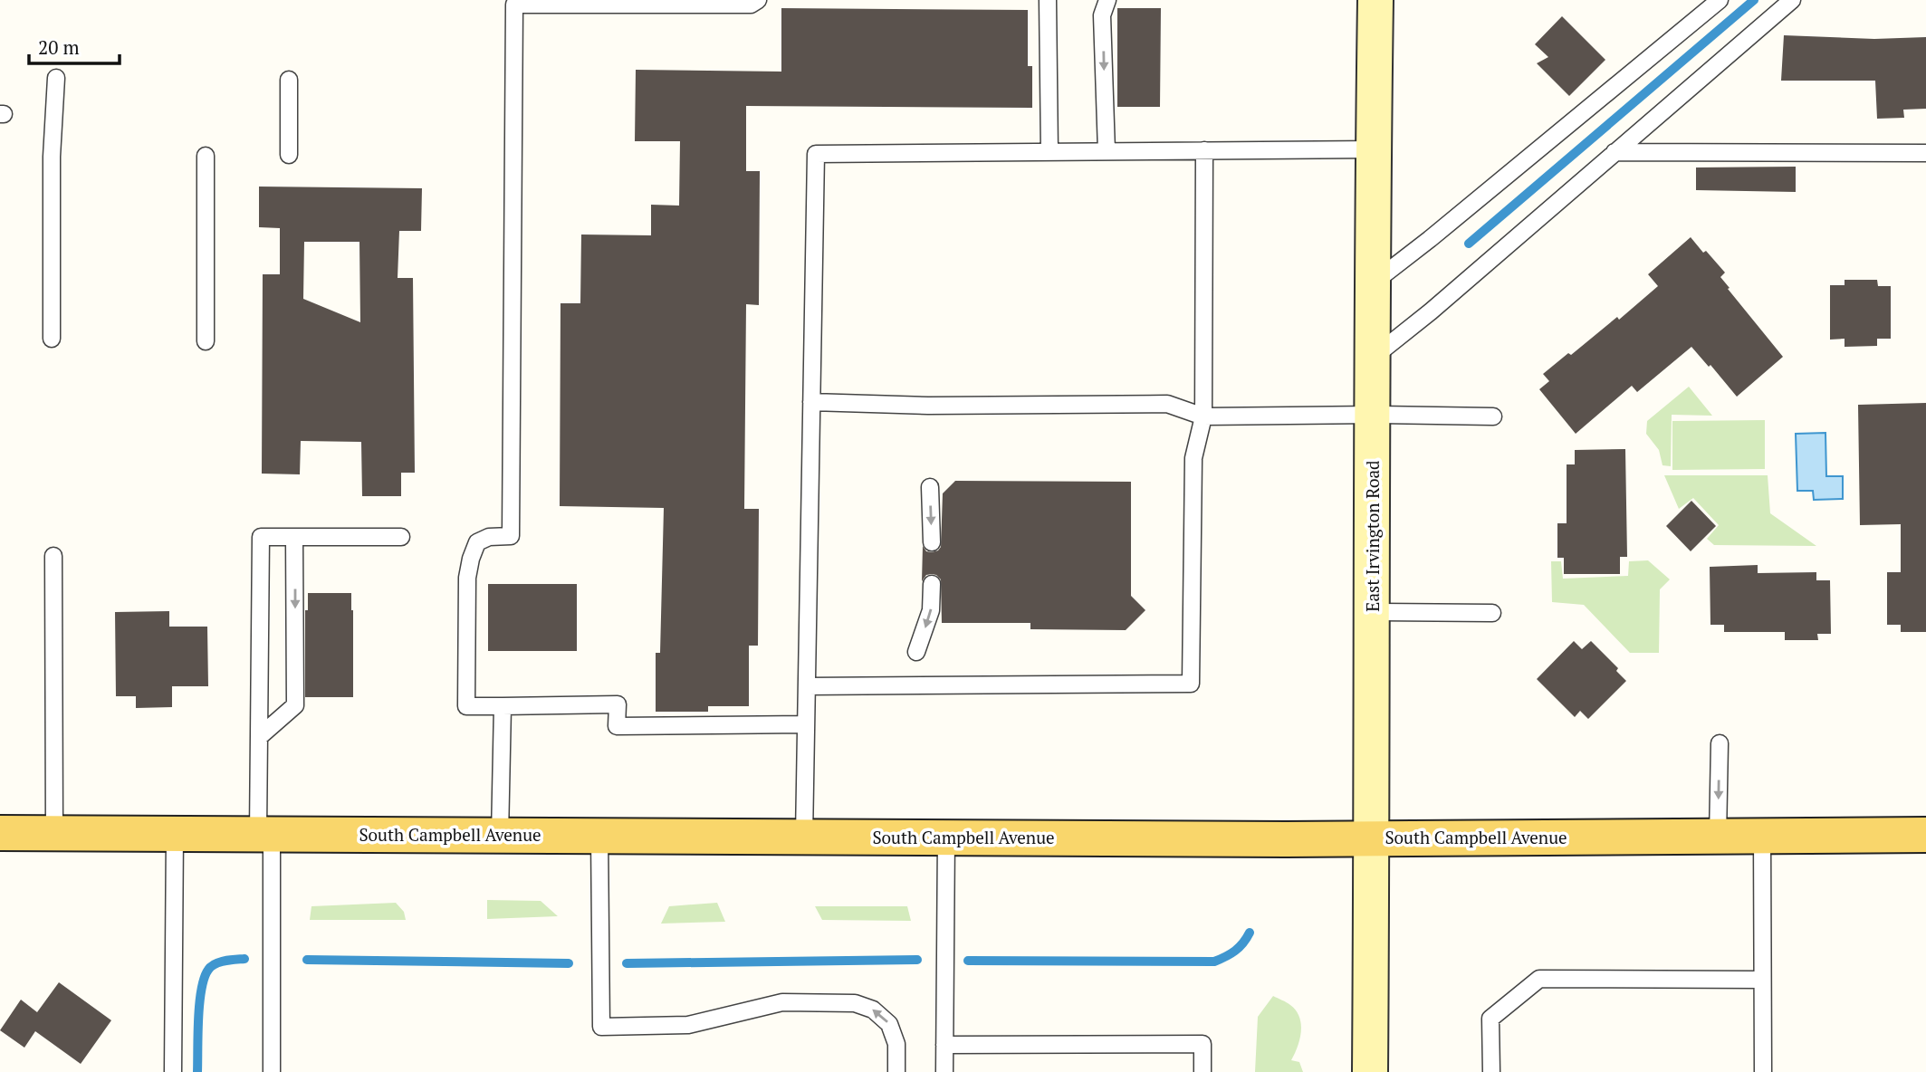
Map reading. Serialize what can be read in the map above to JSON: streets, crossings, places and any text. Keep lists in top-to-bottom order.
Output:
{
  "streets": {
    "main road": ["East Irvington Road", "South Campbell Avenue"]
  },
  "crossings": [
    ["East Irvington Road", "South Campbell Avenue"]
  ],
  "scale_bar": "20 m"
}
